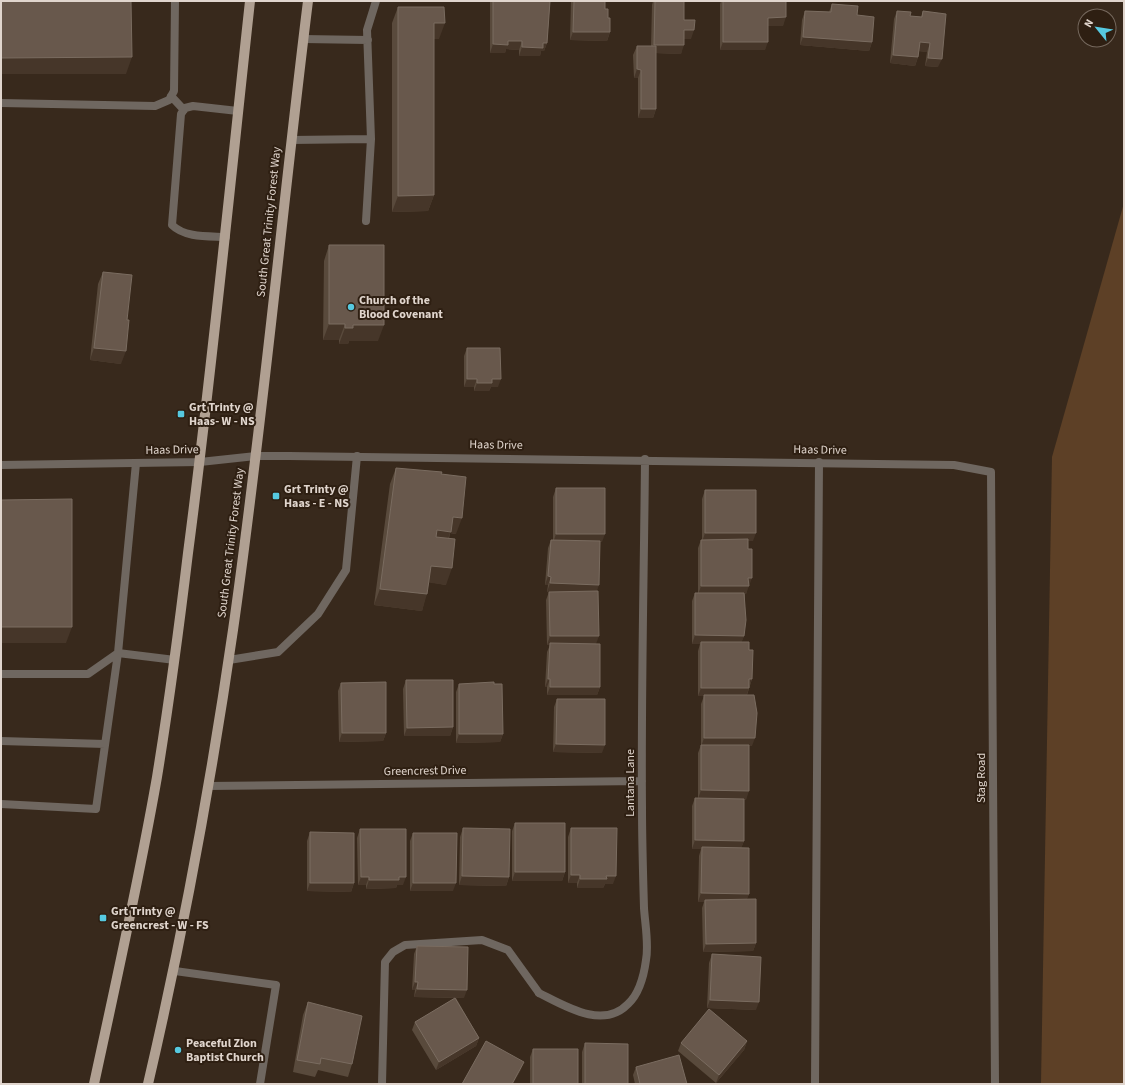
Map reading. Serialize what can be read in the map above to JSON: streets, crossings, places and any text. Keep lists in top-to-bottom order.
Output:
{
  "streets": {
    "main road": ["South Great Trinity Forest Way"],
    "street": [
      "Haas Drive",
      "Greencrest Drive",
      "Stag Road",
      "Lantana Lane"
    ]
  },
  "crossings": [
    ["South Great Trinity Forest Way", "Haas Drive"],
    ["South Great Trinity Forest Way", "Greencrest Drive"],
    ["Haas Drive", "Stag Road"],
    ["Haas Drive", "Lantana Lane"],
    ["Greencrest Drive", "Lantana Lane"]
  ],
  "places": {
    "other": ["Church of the Blood Covenant", "Peaceful Zion Baptist Church"],
    "transit": ["Grt Trinty @ Haas- W - NS", "Grt Trinty @ Haas - E - NS", "Grt Trinty @ Greencrest - W - FS"]
  },
  "north": "top left"
}
